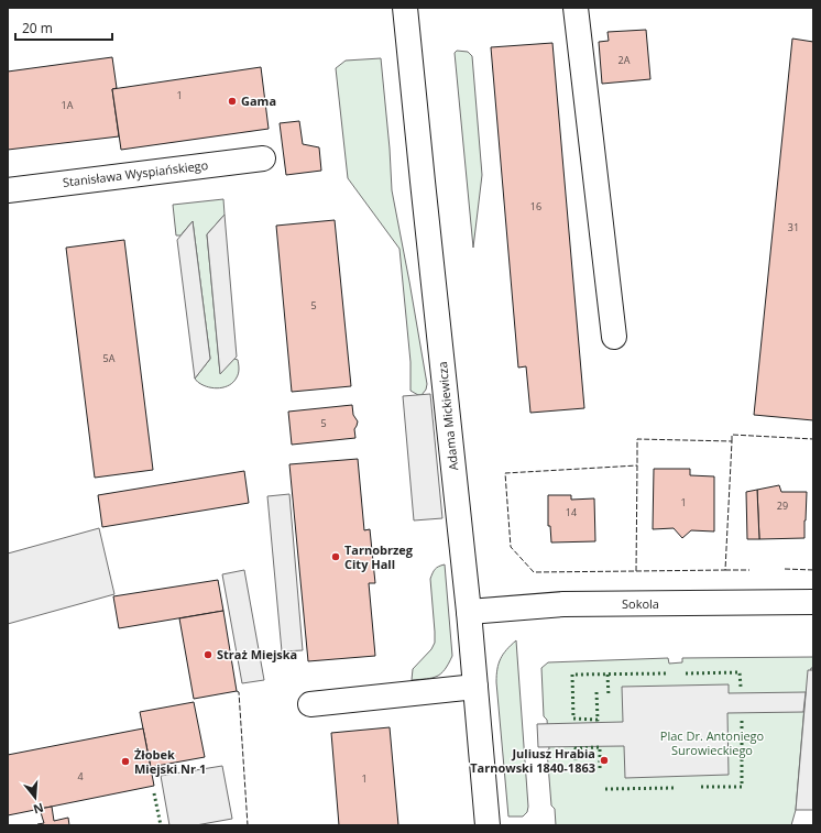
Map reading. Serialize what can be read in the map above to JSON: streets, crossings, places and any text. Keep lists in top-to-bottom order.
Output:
{
  "streets": {
    "street": ["Stanisława Wyspiańskiego", "Adama Mickiewicza", "Sokola"]
  },
  "crossings": [
    ["Adama Mickiewicza", "Sokola"]
  ],
  "parks": ["Plac Dr. Antoniego Surowieckiego"],
  "places": [
    "Gama",
    "Tarnobrzeg City Hall",
    "Straż Miejska",
    "Juliusz Hrabia Tarnowski 1840-1863",
    "Żłobek Miejski Nr 1"
  ],
  "house_numbers": [
    "2A",
    "1",
    "1A",
    "16",
    "31",
    "5",
    "5A",
    "5",
    "1",
    "29",
    "14",
    "4",
    "1"
  ],
  "scale_bar": "20 m",
  "north": "bottom"
}
